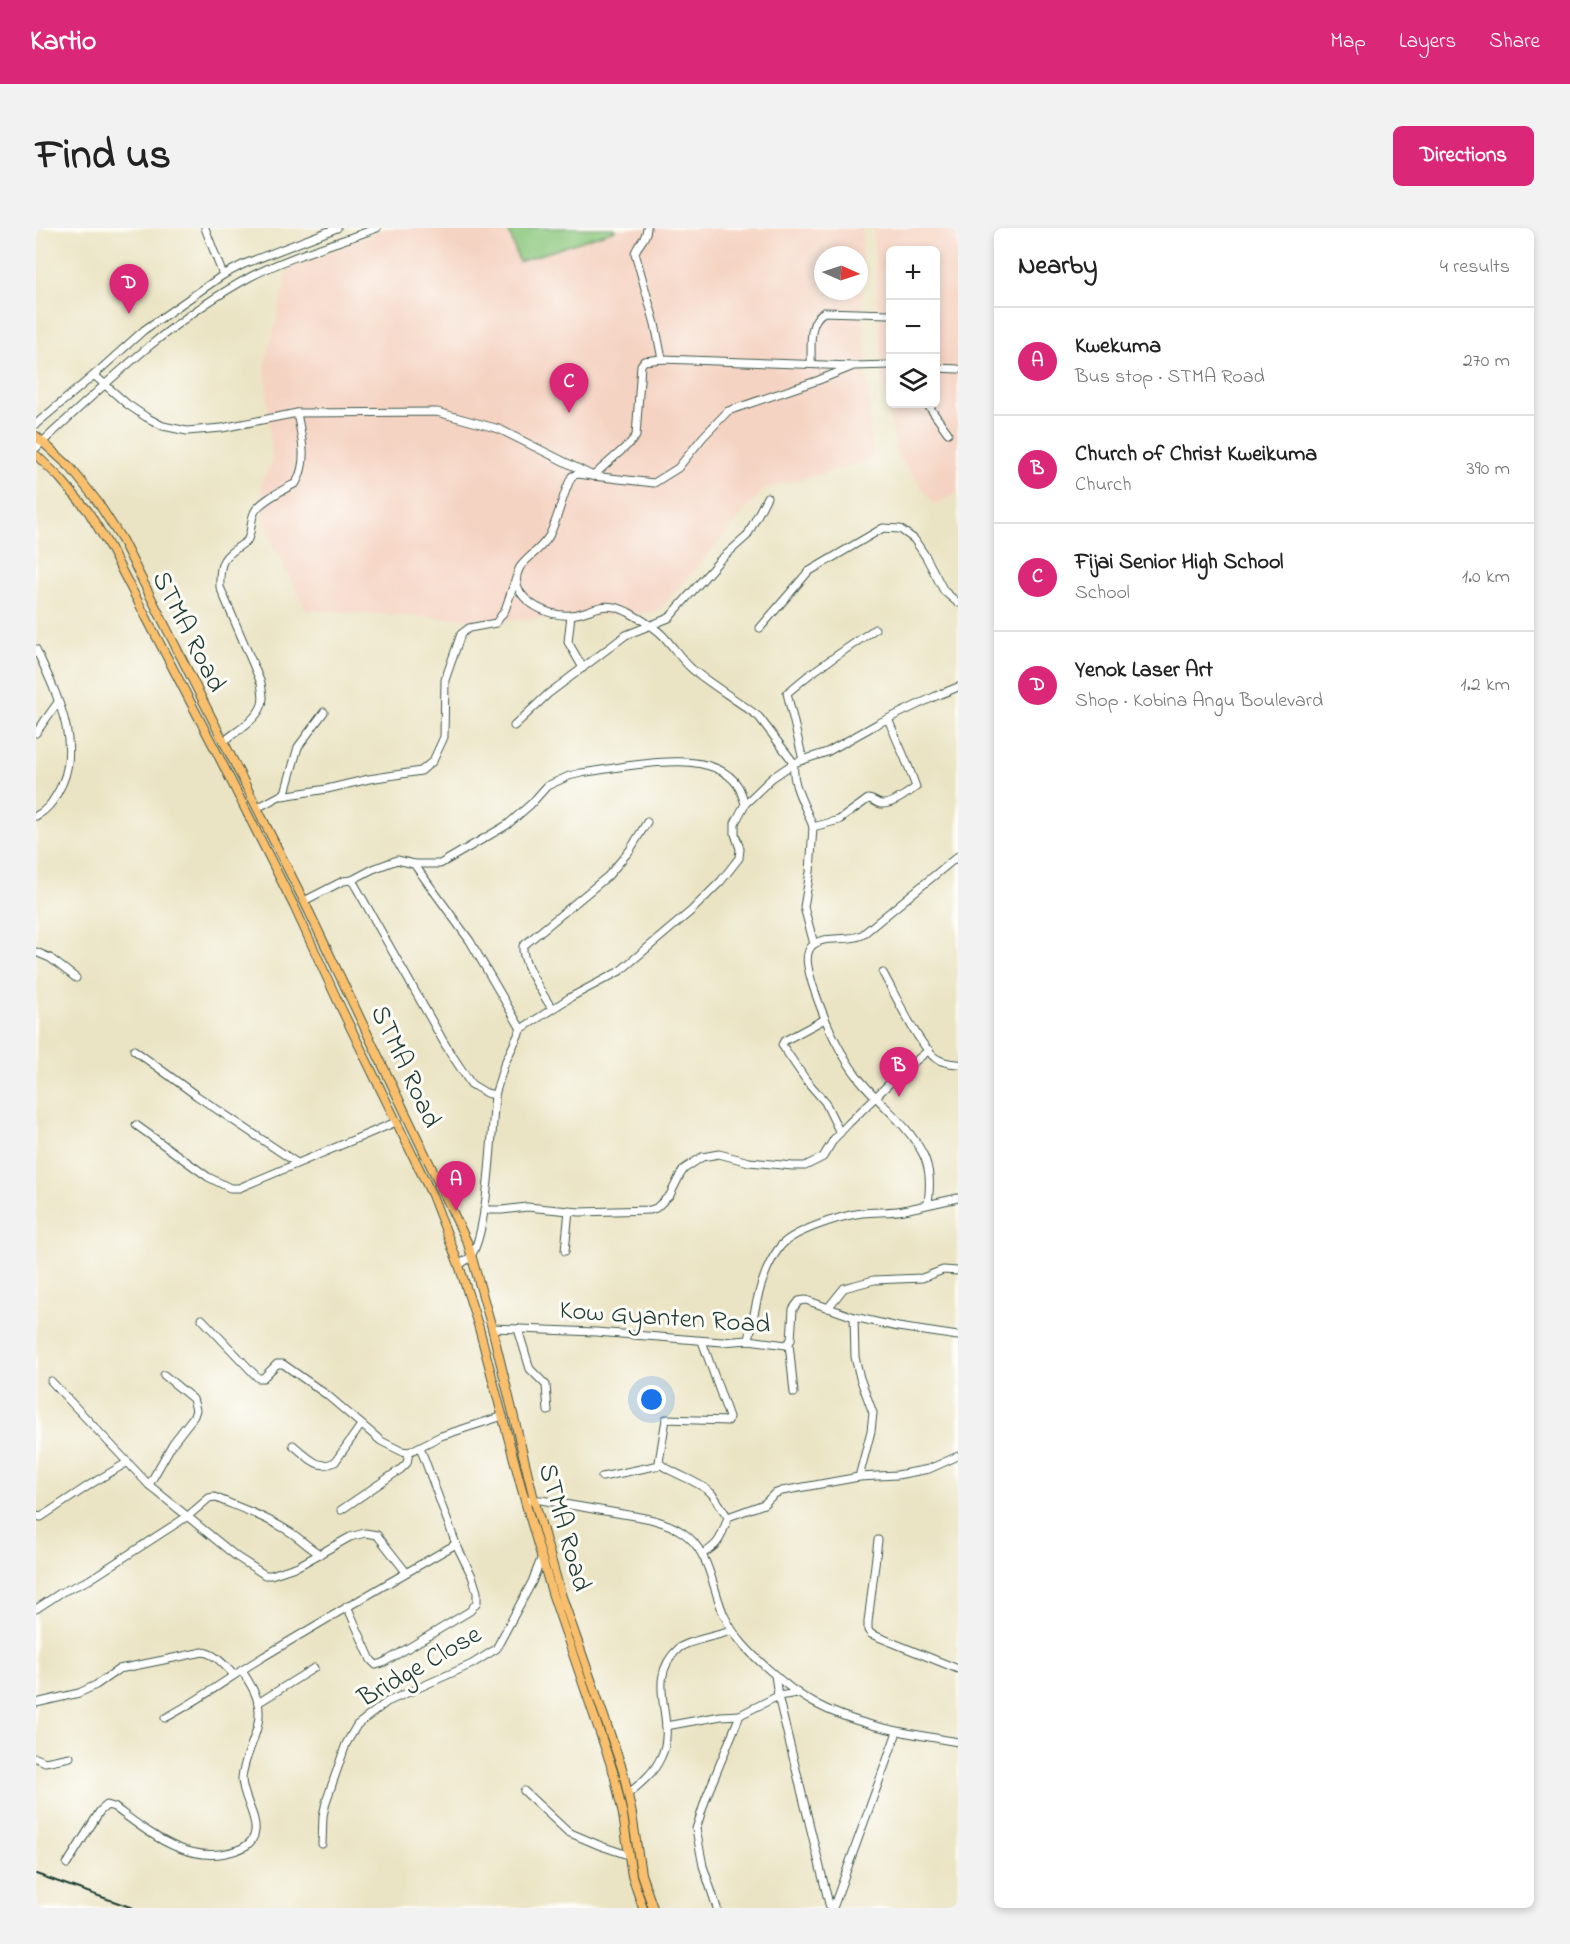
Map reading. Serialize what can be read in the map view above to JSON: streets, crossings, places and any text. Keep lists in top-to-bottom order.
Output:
{
  "streets": {
    "main road": ["STMA Road"],
    "street": ["Kow Gyanten Road", "Bridge Close"]
  },
  "crossings": [
    ["STMA Road", "Kow Gyanten Road"],
    ["STMA Road", "Bridge Close"]
  ],
  "north": "right",
  "page": {
    "header": "Kartio",
    "nav": ["Map", "Layers", "Share"],
    "title": "Find us",
    "buttons": "Directions",
    "heading": ["Nearby", "4 results"],
    "map_buttons": ["+", "−"],
    "pins": [
      "D",
      "C",
      "B",
      "A"
    ],
    "list": [
      {
        "mark": "A",
        "name": "Kwekuma",
        "note": "Bus stop · STMA Road",
        "value": "270 m"
      },
      {
        "mark": "B",
        "name": "Church of Christ Kweikuma",
        "note": "Church",
        "value": "390 m"
      },
      {
        "mark": "C",
        "name": "Fijai Senior High School",
        "note": "School",
        "value": "1.0 km"
      },
      {
        "mark": "D",
        "name": "Yenok Laser Art",
        "note": "Shop · Kobina Angu Boulevard",
        "value": "1.2 km"
      }
    ]
  }
}
